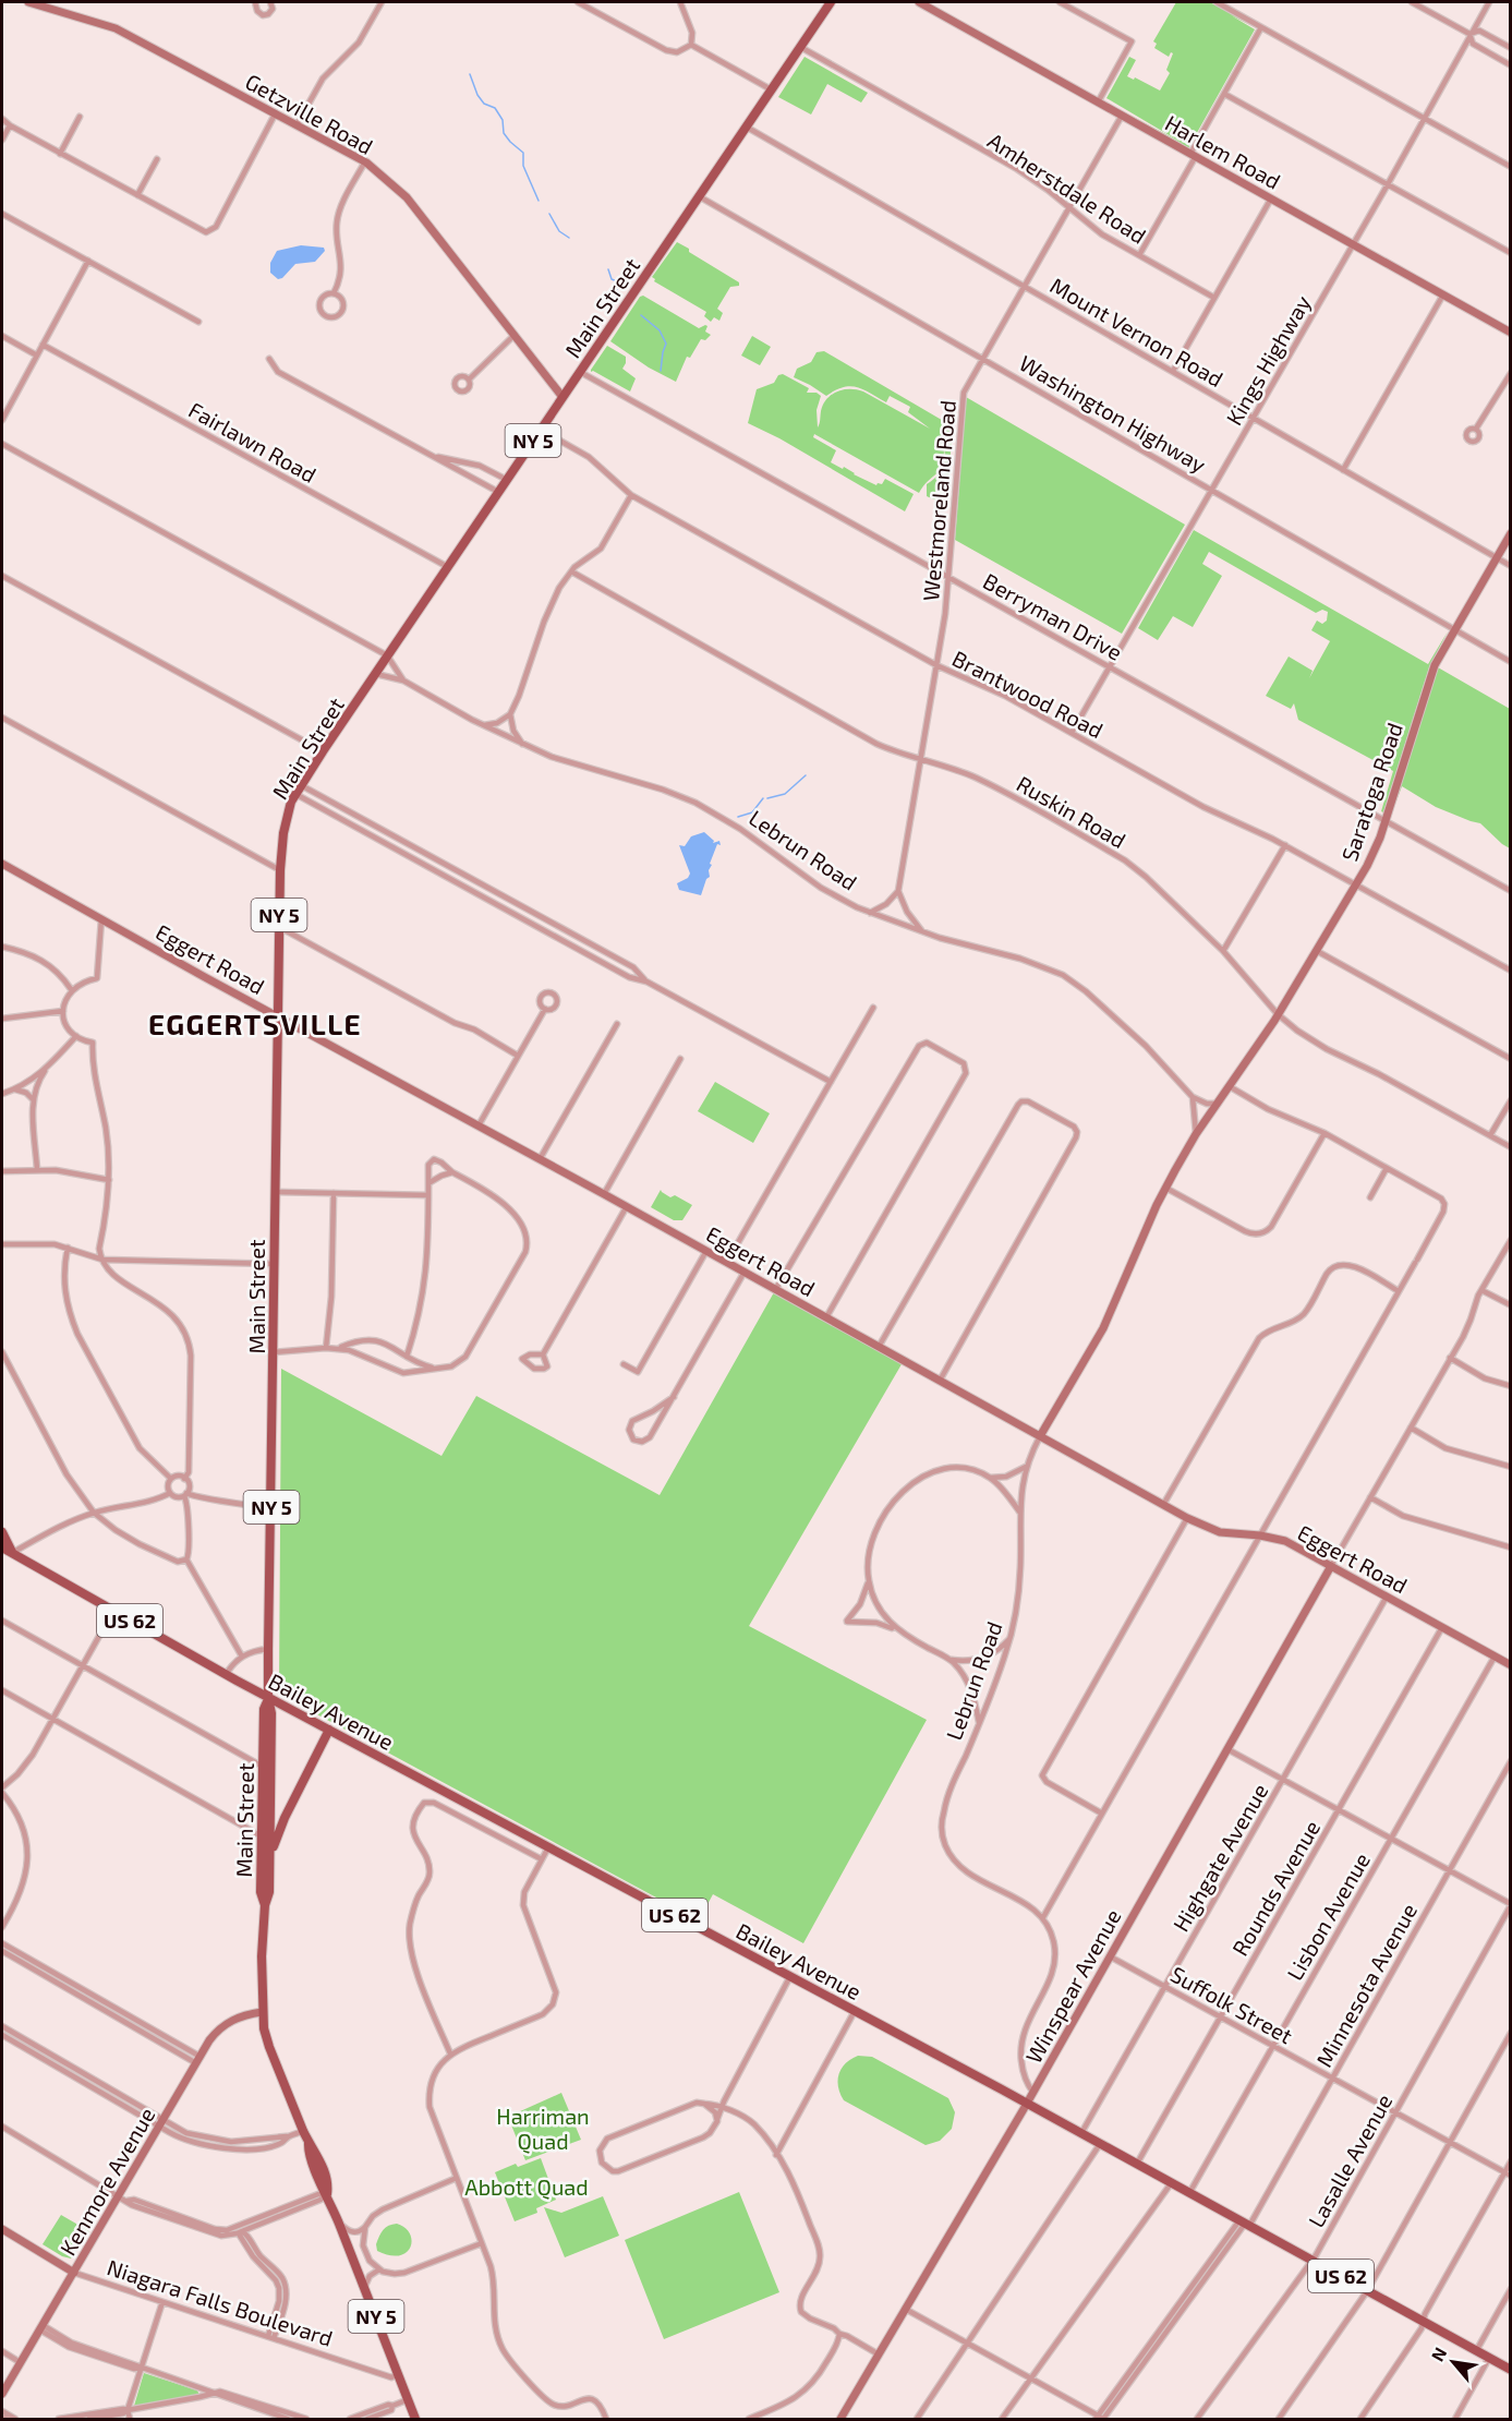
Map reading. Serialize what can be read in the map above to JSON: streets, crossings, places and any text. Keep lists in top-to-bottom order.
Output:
{
  "streets": {
    "main road": [
      "Main Street",
      "NY 5",
      "US 62",
      "Bailey Avenue"
    ],
    "street": [
      "Getzville Road",
      "Harlem Road",
      "Amherstdale Road",
      "Mount Vernon Road",
      "Kings Highway",
      "Washington Highway",
      "Fairlawn Road",
      "Westmoreland Road",
      "Berryman Drive",
      "Brantwood Road",
      "Saratoga Road",
      "Ruskin Road",
      "Lebrun Road",
      "Eggert Road",
      "Highgate Avenue",
      "Rounds Avenue",
      "Lisbon Avenue",
      "Minnesota Avenue",
      "Winspear Avenue",
      "Suffolk Street",
      "Lasalle Avenue",
      "Kenmore Avenue",
      "Niagara Falls Boulevard"
    ]
  },
  "crossings": [
    ["Getzville Road", "Main Street"],
    ["Harlem Road", "Kings Highway"],
    ["Harlem Road", "Westmoreland Road"],
    ["Amherstdale Road", "Main Street"],
    ["Amherstdale Road", "Westmoreland Road"],
    ["Main Street", "Mount Vernon Road"],
    ["Main Street", "Washington Highway"],
    ["Main Street", "NY 5"],
    ["Main Street", "Fairlawn Road"],
    ["Main Street", "Berryman Drive"],
    ["Main Street", "Brantwood Road"],
    ["Main Street", "Lebrun Road"],
    ["Main Street", "Eggert Road"],
    ["Main Street", "Bailey Avenue"],
    ["Main Street", "Kenmore Avenue"],
    ["Main Street", "Niagara Falls Boulevard"],
    ["Mount Vernon Road", "Kings Highway"],
    ["Mount Vernon Road", "Westmoreland Road"],
    ["Mount Vernon Road", "Saratoga Road"],
    ["Kings Highway", "Washington Highway"],
    ["Kings Highway", "Berryman Drive"],
    ["Kings Highway", "Brantwood Road"],
    ["Washington Highway", "Westmoreland Road"],
    ["Washington Highway", "Saratoga Road"],
    ["NY 5", "Niagara Falls Boulevard"],
    ["Westmoreland Road", "Berryman Drive"],
    ["Westmoreland Road", "Brantwood Road"],
    ["Westmoreland Road", "Ruskin Road"],
    ["Berryman Drive", "Saratoga Road"],
    ["Brantwood Road", "Saratoga Road"],
    ["Saratoga Road", "Ruskin Road"],
    ["Saratoga Road", "Lebrun Road"],
    ["Lebrun Road", "Eggert Road"],
    ["Eggert Road", "Highgate Avenue"],
    ["Eggert Road", "Rounds Avenue"],
    ["Eggert Road", "Lisbon Avenue"],
    ["Eggert Road", "Winspear Avenue"],
    ["Bailey Avenue", "Highgate Avenue"],
    ["Bailey Avenue", "Rounds Avenue"],
    ["Bailey Avenue", "Lisbon Avenue"],
    ["Bailey Avenue", "Minnesota Avenue"],
    ["Bailey Avenue", "Winspear Avenue"],
    ["Bailey Avenue", "Lasalle Avenue"],
    ["Highgate Avenue", "Suffolk Street"],
    ["Rounds Avenue", "Suffolk Street"],
    ["Lisbon Avenue", "Suffolk Street"],
    ["Minnesota Avenue", "Suffolk Street"],
    ["Winspear Avenue", "Suffolk Street"],
    ["Suffolk Street", "Lasalle Avenue"],
    ["Kenmore Avenue", "Niagara Falls Boulevard"]
  ],
  "districts": ["EGGERTSVILLE"],
  "parks": ["Harriman Quad", "Abbott Quad"],
  "north": "top left"
}
